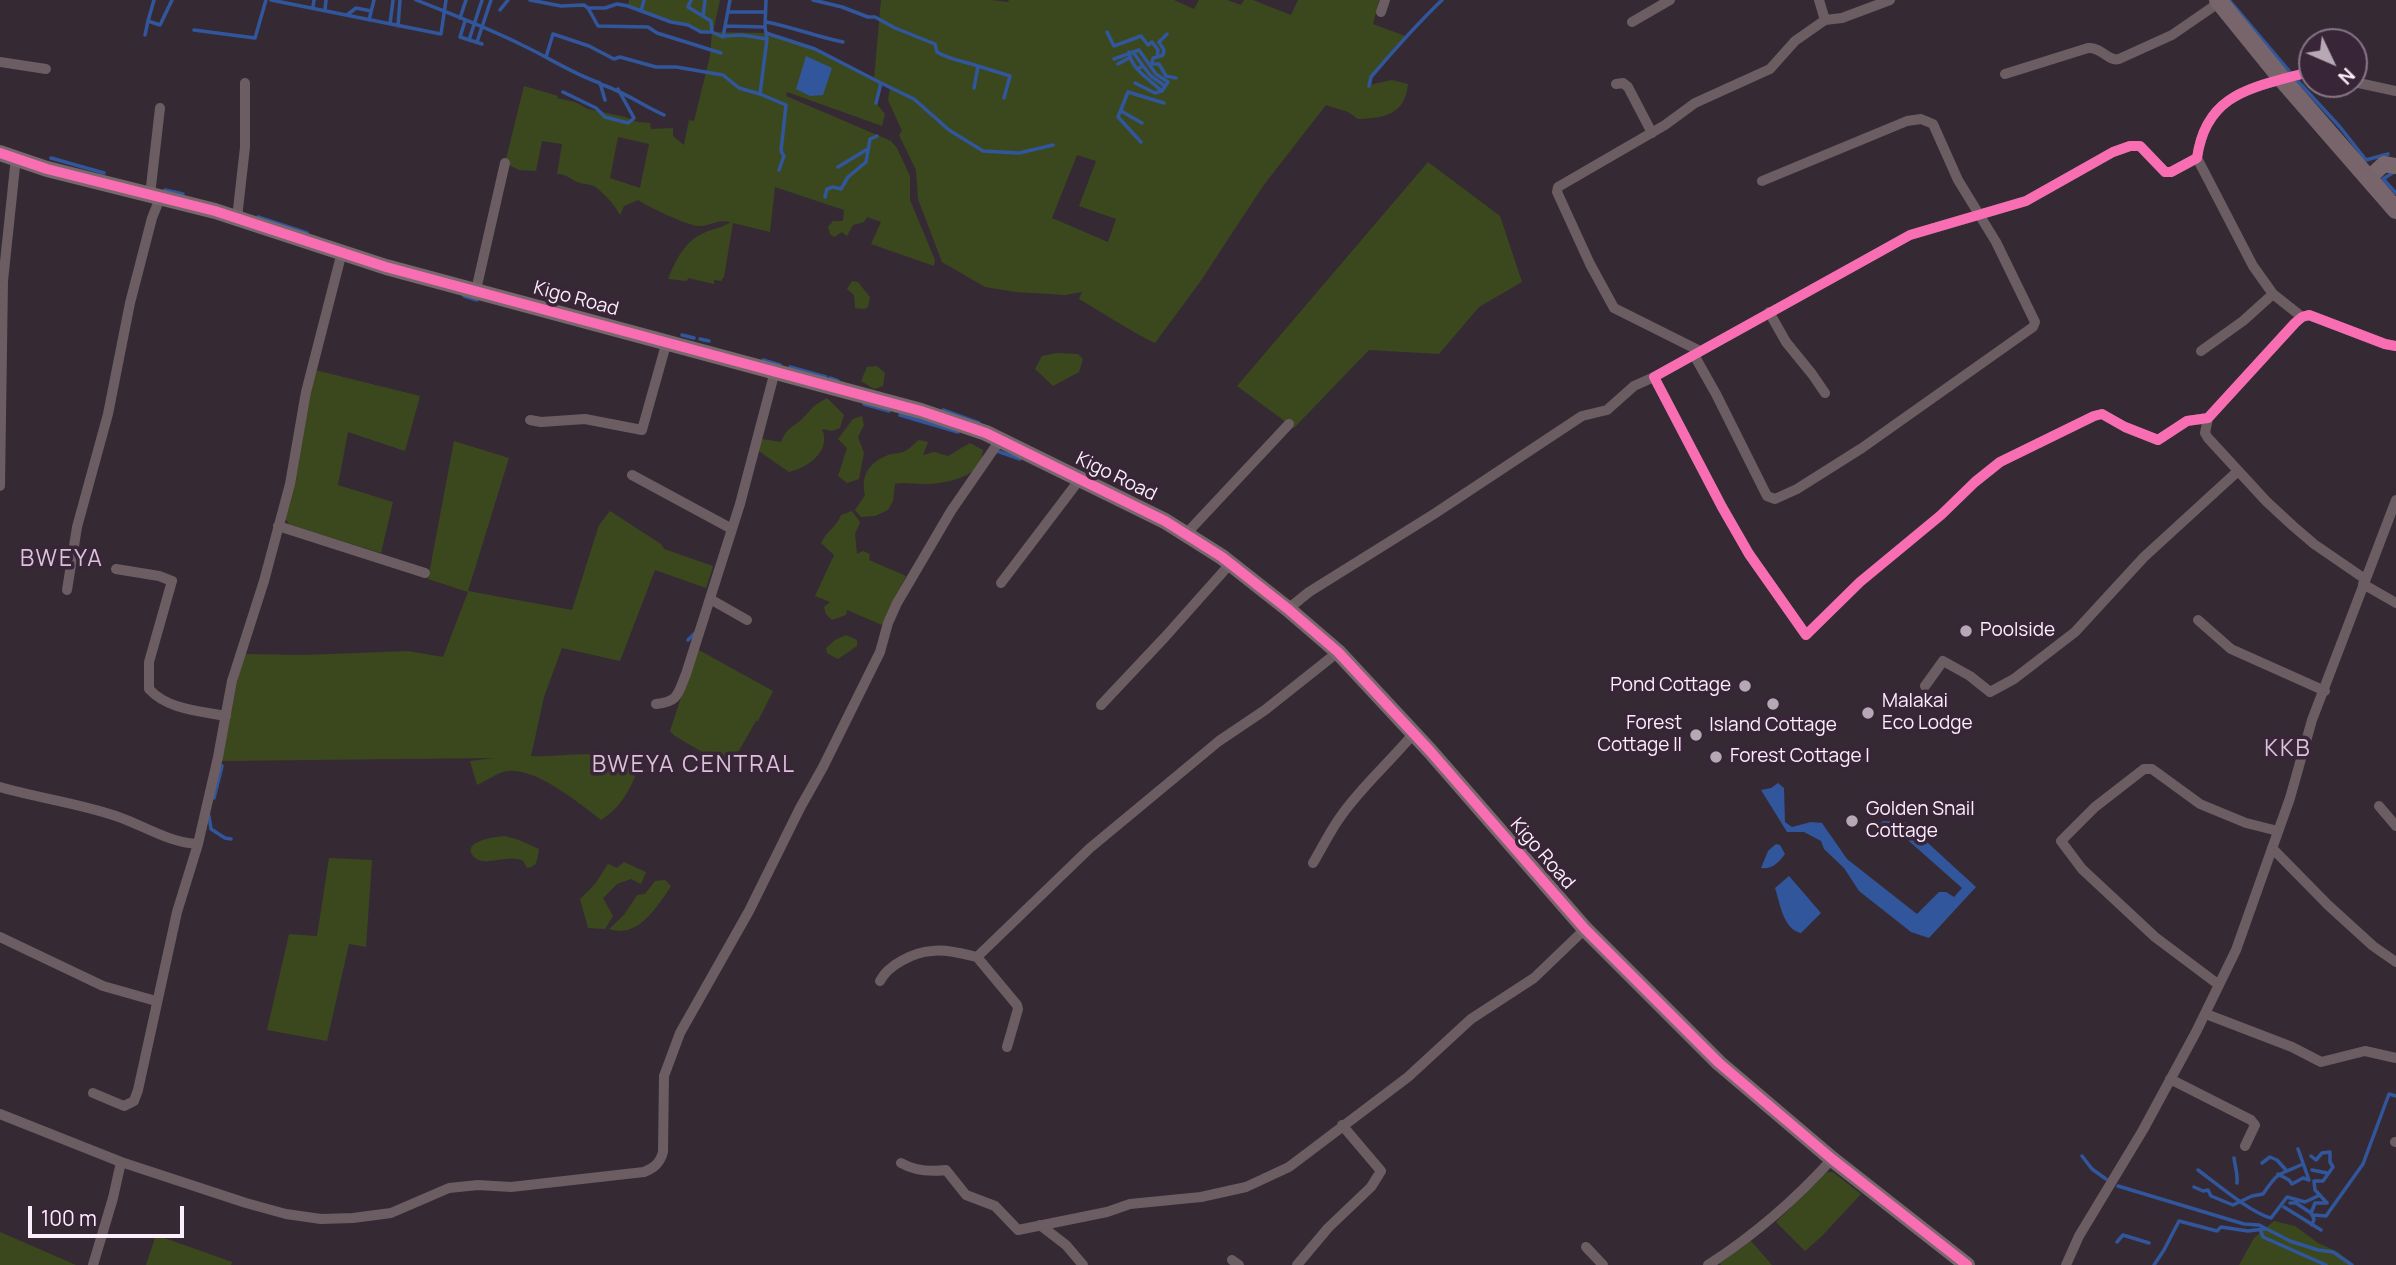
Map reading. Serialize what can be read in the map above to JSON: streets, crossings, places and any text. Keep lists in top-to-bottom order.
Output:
{
  "streets": {
    "street": ["Kigo Road"]
  },
  "districts": ["BWEYA", "KKB", "BWEYA CENTRAL"],
  "places": [
    "Poolside",
    "Pond Cottage",
    "Island Cottage",
    "Malakai Eco Lodge",
    "Forest Cottage II",
    "Forest Cottage I",
    "Golden Snail Cottage"
  ],
  "scale_bar": "100 m",
  "north": "bottom right"
}
